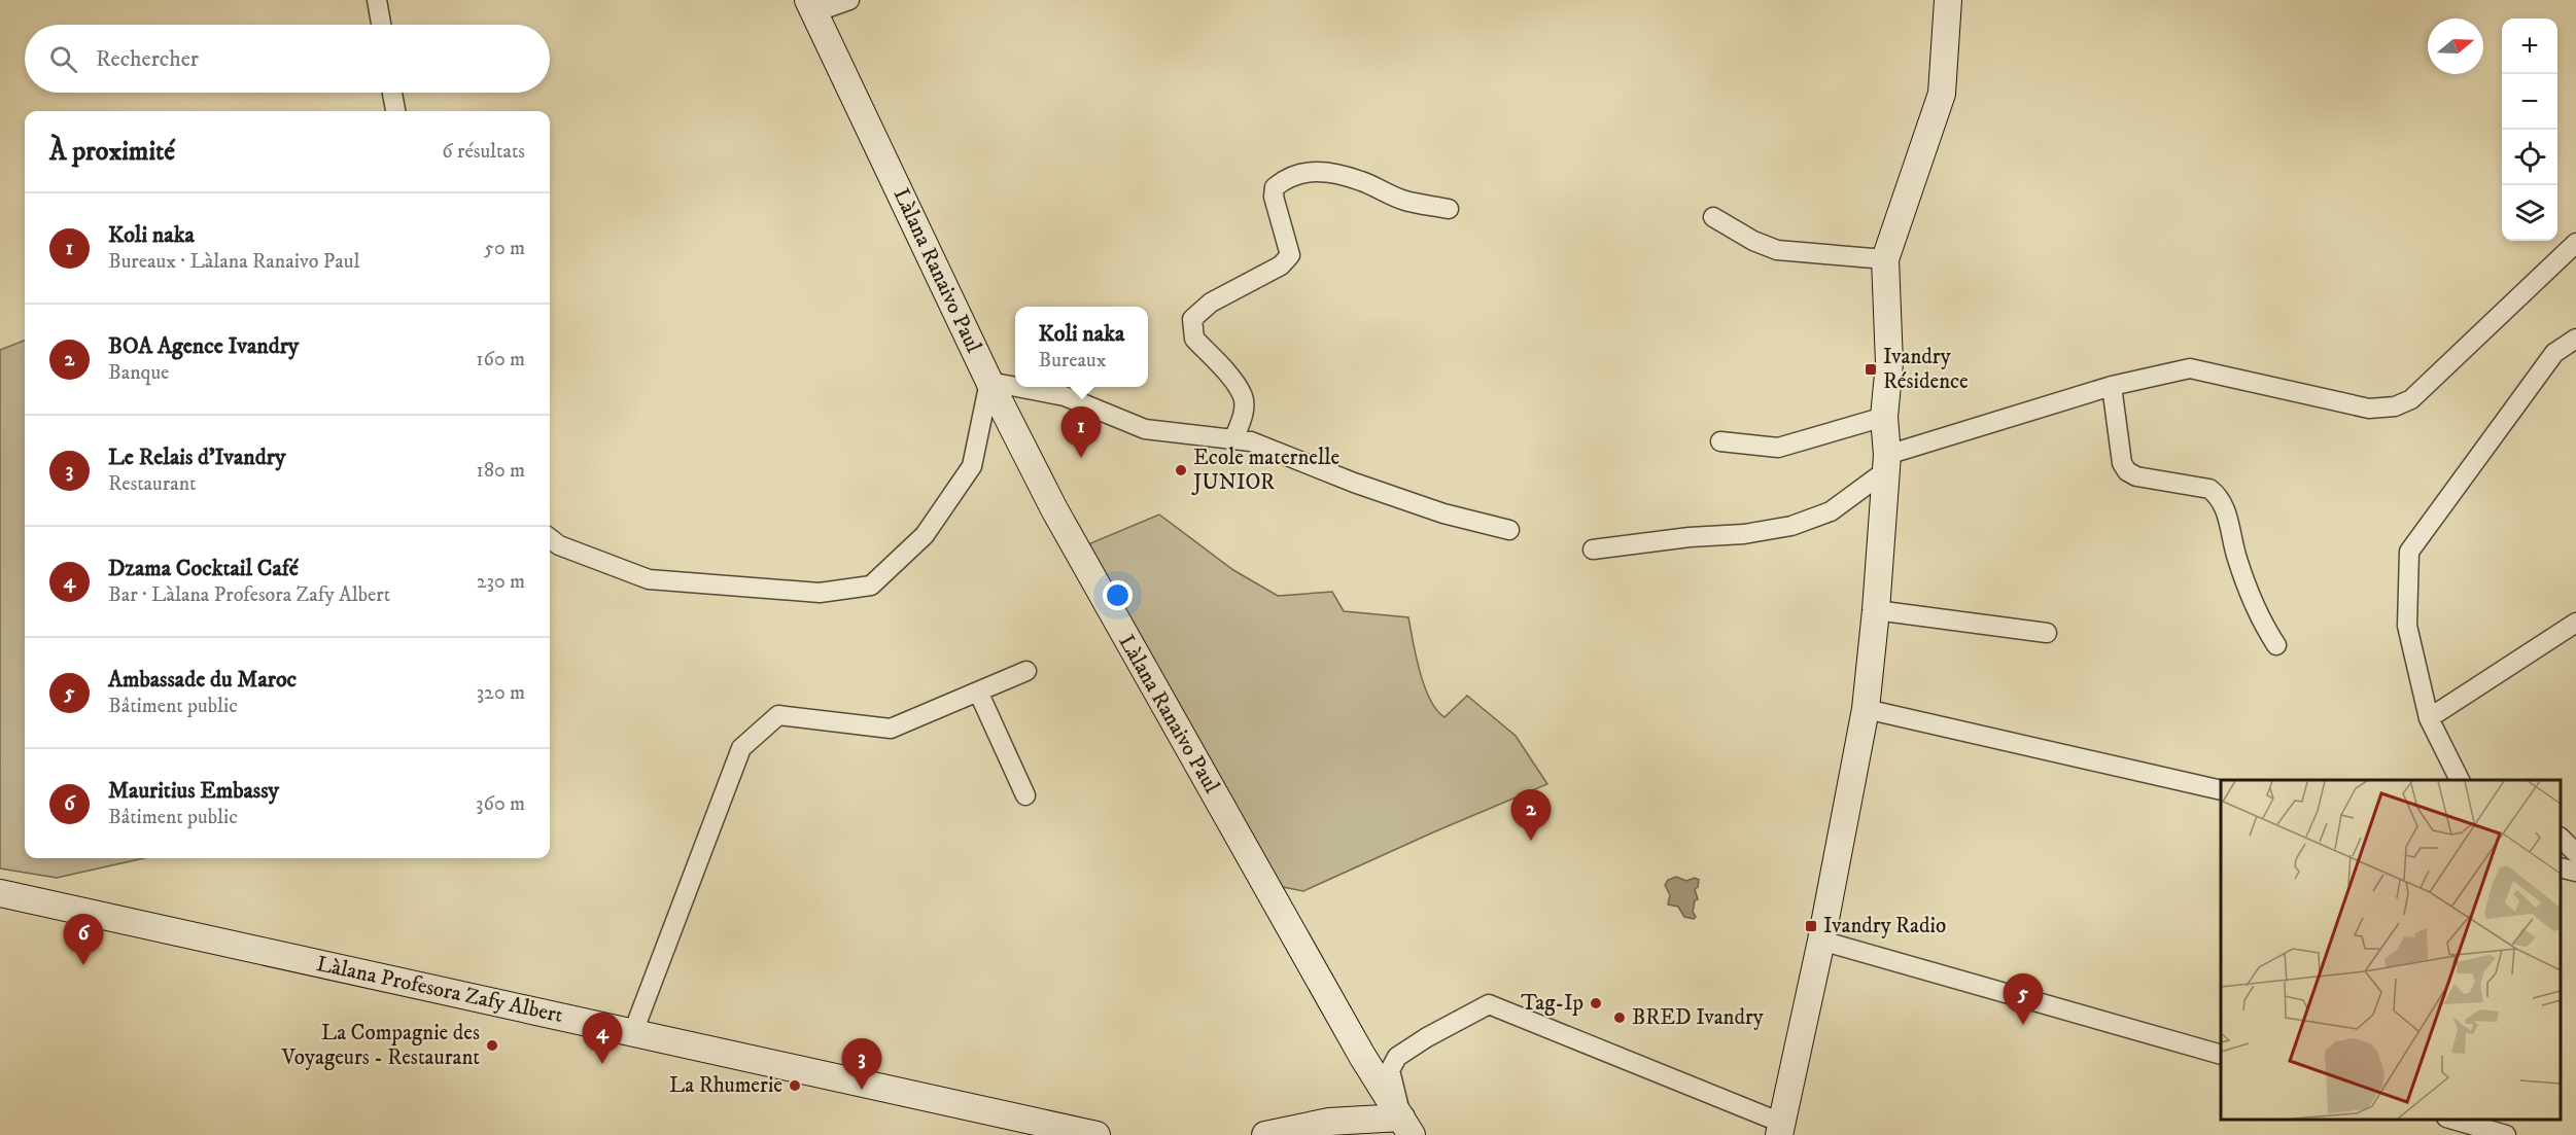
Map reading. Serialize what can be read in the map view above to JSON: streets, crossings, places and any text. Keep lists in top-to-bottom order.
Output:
{
  "streets": {
    "street": ["Làlana Ranaivo Paul", "Làlana Profesora Zafy Albert"]
  },
  "places": {
    "transit": ["Ivandry Résidence", "Ivandry Radio"],
    "other": [
      "Ecole maternelle JUNIOR",
      "Tag-Ip",
      "BRED Ivandry",
      "La Compagnie des Voyageurs - Restaurant",
      "La Rhumerie"
    ]
  },
  "north": "right",
  "page": {
    "map_buttons": ["+", "−"],
    "search": "Rechercher",
    "heading": ["À proximité", "6 résultats"],
    "list": [
      {
        "mark": "1",
        "name": "Koli naka",
        "note": "Bureaux · Làlana Ranaivo Paul",
        "value": "50 m"
      },
      {
        "mark": "2",
        "name": "BOA Agence Ivandry",
        "note": "Banque",
        "value": "160 m"
      },
      {
        "mark": "3",
        "name": "Le Relais d'Ivandry",
        "note": "Restaurant",
        "value": "180 m"
      },
      {
        "mark": "4",
        "name": "Dzama Cocktail Café",
        "note": "Bar · Làlana Profesora Zafy Albert",
        "value": "230 m"
      },
      {
        "mark": "5",
        "name": "Ambassade du Maroc",
        "note": "Bâtiment public",
        "value": "320 m"
      },
      {
        "mark": "6",
        "name": "Mauritius Embassy",
        "note": "Bâtiment public",
        "value": "360 m"
      }
    ],
    "popup": ["Koli naka", "Bureaux"],
    "pins": [
      "1",
      "2",
      "6",
      "5",
      "4",
      "3"
    ]
  }
}
